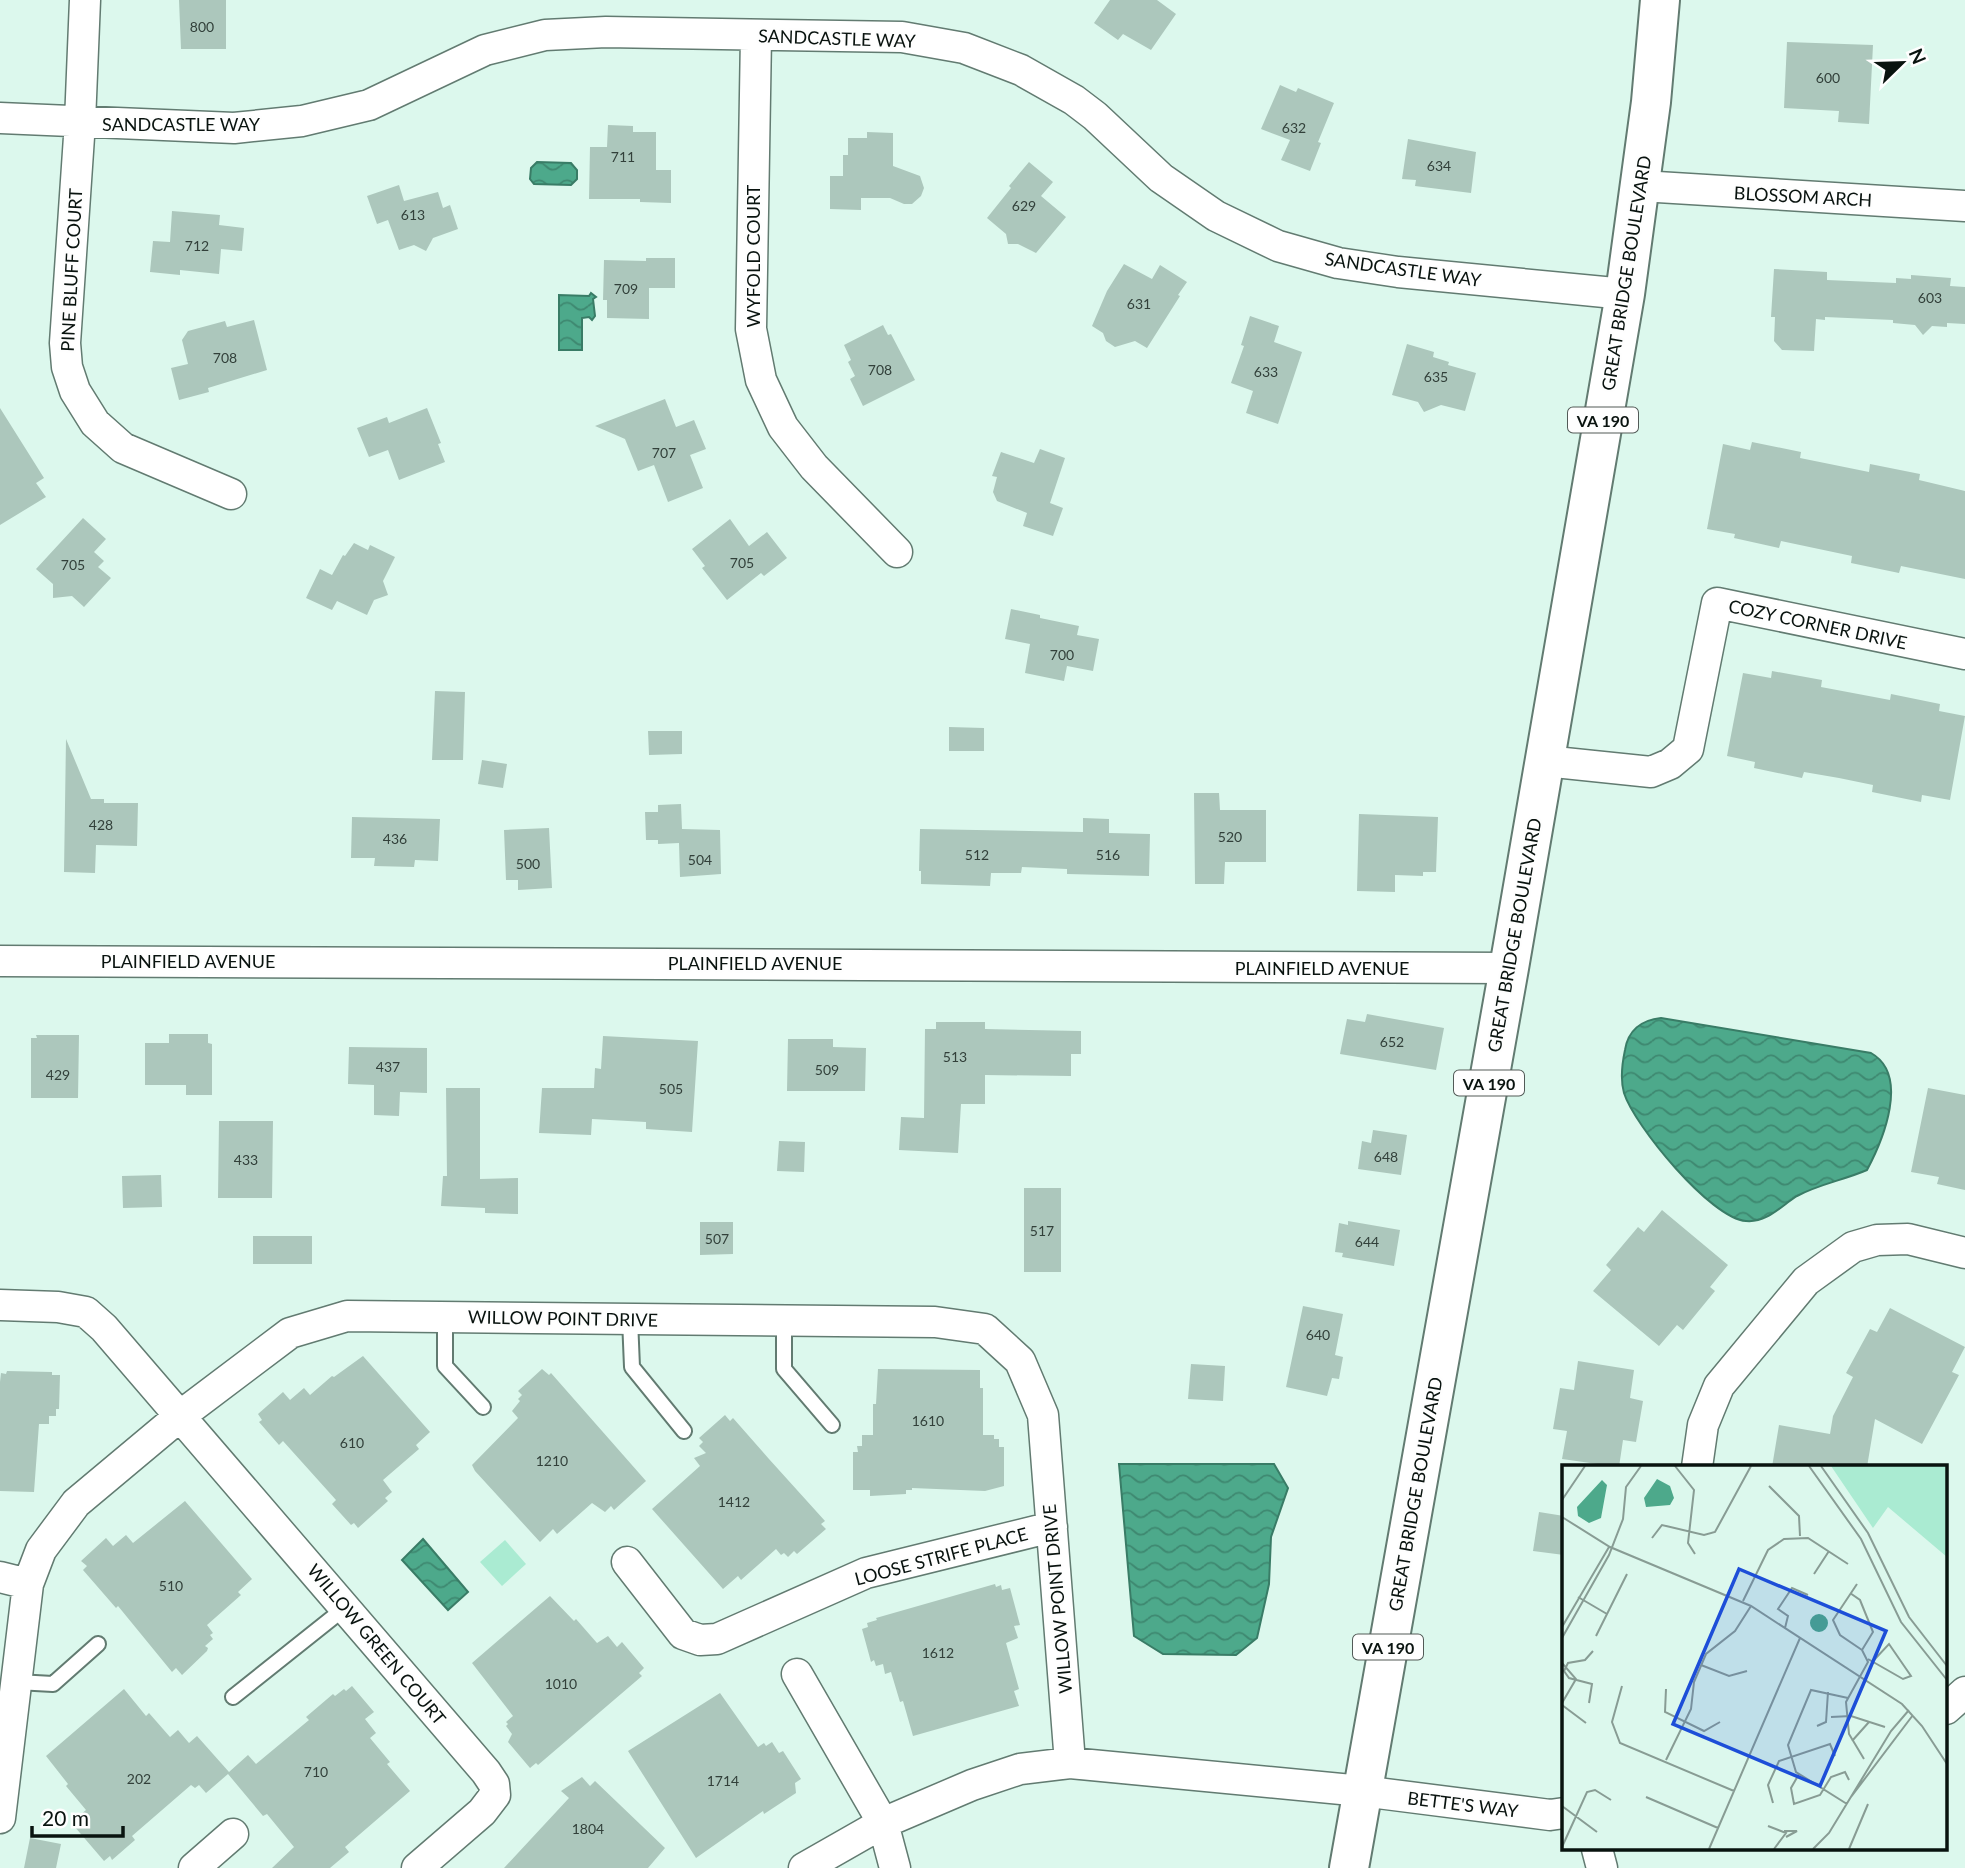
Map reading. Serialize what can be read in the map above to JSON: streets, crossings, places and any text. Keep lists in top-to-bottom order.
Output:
{
  "streets": {
    "main road": ["GREAT BRIDGE BOULEVARD", "VA 190"],
    "street": [
      "SANDCASTLE WAY",
      "BLOSSOM ARCH",
      "WYFOLD COURT",
      "PINE BLUFF COURT",
      "COZY CORNER DRIVE",
      "PLAINFIELD AVENUE",
      "WILLOW POINT DRIVE",
      "LOOSE STRIFE PLACE",
      "WILLOW GREEN COURT",
      "BETTE'S WAY"
    ]
  },
  "crossings": [
    ["SANDCASTLE WAY", "WYFOLD COURT"],
    ["SANDCASTLE WAY", "PINE BLUFF COURT"],
    ["SANDCASTLE WAY", "GREAT BRIDGE BOULEVARD"],
    ["BLOSSOM ARCH", "GREAT BRIDGE BOULEVARD"],
    ["GREAT BRIDGE BOULEVARD", "COZY CORNER DRIVE"],
    ["GREAT BRIDGE BOULEVARD", "PLAINFIELD AVENUE"],
    ["GREAT BRIDGE BOULEVARD", "BETTE'S WAY"],
    ["WILLOW POINT DRIVE", "LOOSE STRIFE PLACE"],
    ["WILLOW POINT DRIVE", "WILLOW GREEN COURT"]
  ],
  "house_numbers": [
    "800",
    "600",
    "632",
    "711",
    "634",
    "629",
    "613",
    "712",
    "709",
    "603",
    "631",
    "708",
    "708",
    "633",
    "635",
    "707",
    "705",
    "705",
    "700",
    "428",
    "520",
    "436",
    "512",
    "516",
    "504",
    "500",
    "652",
    "513",
    "437",
    "509",
    "429",
    "505",
    "648",
    "433",
    "517",
    "507",
    "644",
    "640",
    "1610",
    "610",
    "1210",
    "1412",
    "510",
    "1612",
    "1010",
    "710",
    "202",
    "1714",
    "1804"
  ],
  "scale_bar": "20 m",
  "north": "top right"
}
